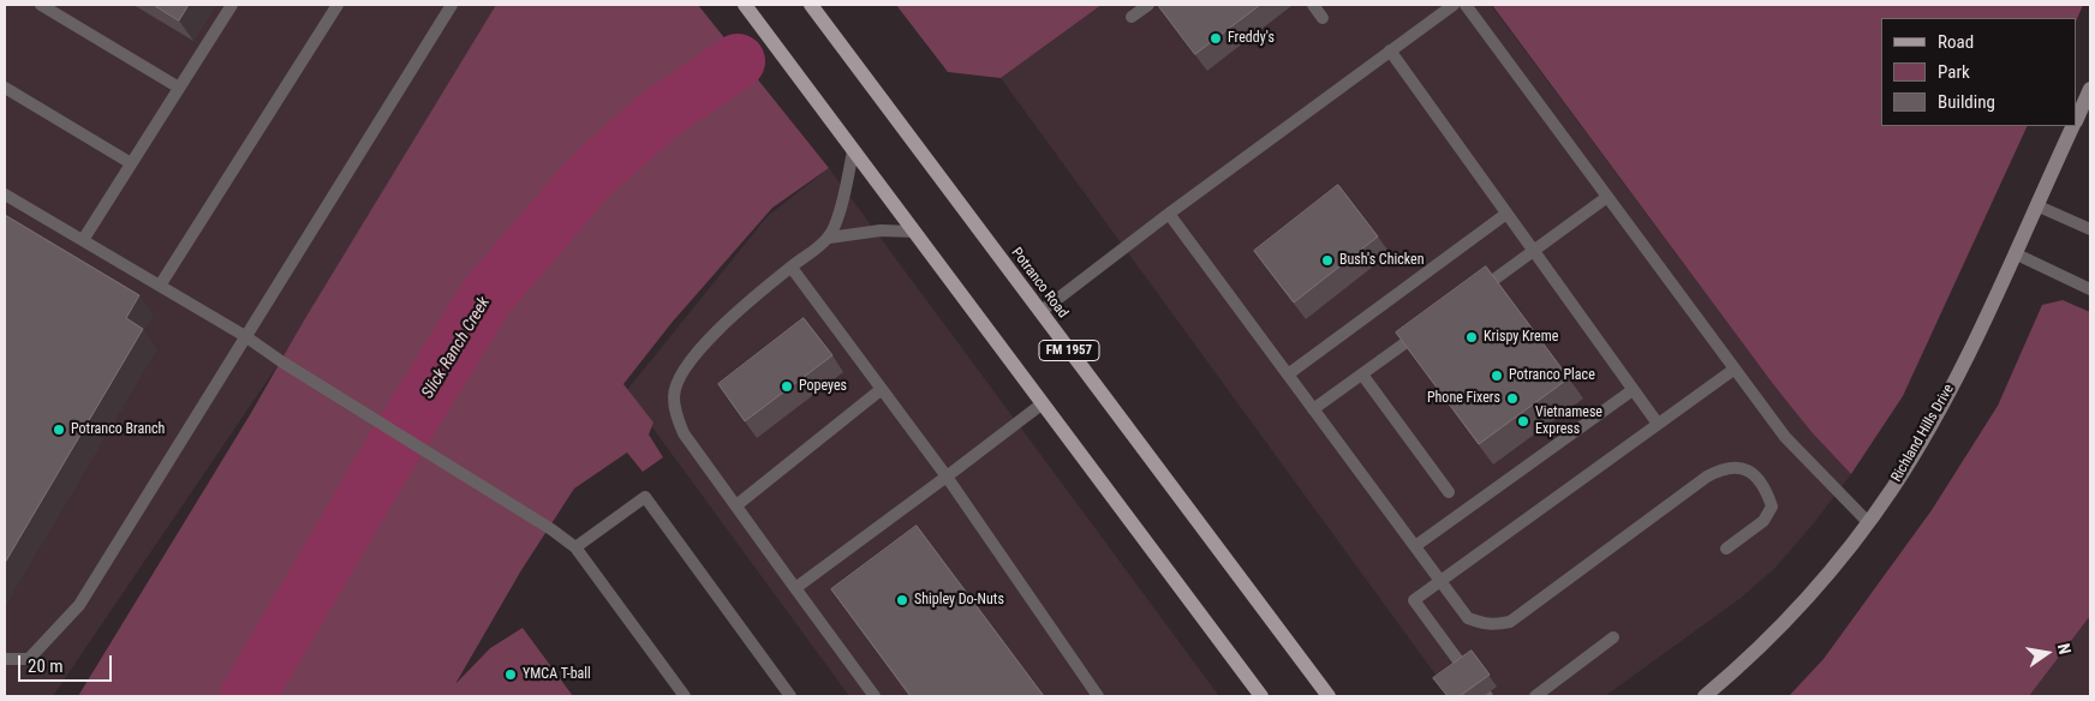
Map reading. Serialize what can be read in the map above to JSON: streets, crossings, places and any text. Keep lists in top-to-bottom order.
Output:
{
  "streets": {
    "main road": ["Potranco Road", "FM 1957"],
    "street": ["Richland Hills Drive"]
  },
  "water": ["Slick Ranch Creek"],
  "places": [
    "Freddy's",
    "Bush's Chicken",
    "Krispy Kreme",
    "Potranco Place",
    "Popeyes",
    "Phone Fixers",
    "Vietnamese Express",
    "Potranco Branch",
    "Shipley Do-Nuts",
    "YMCA T-ball"
  ],
  "legend": ["Road", "Park", "Building"],
  "scale_bar": "20 m",
  "north": "right"
}
